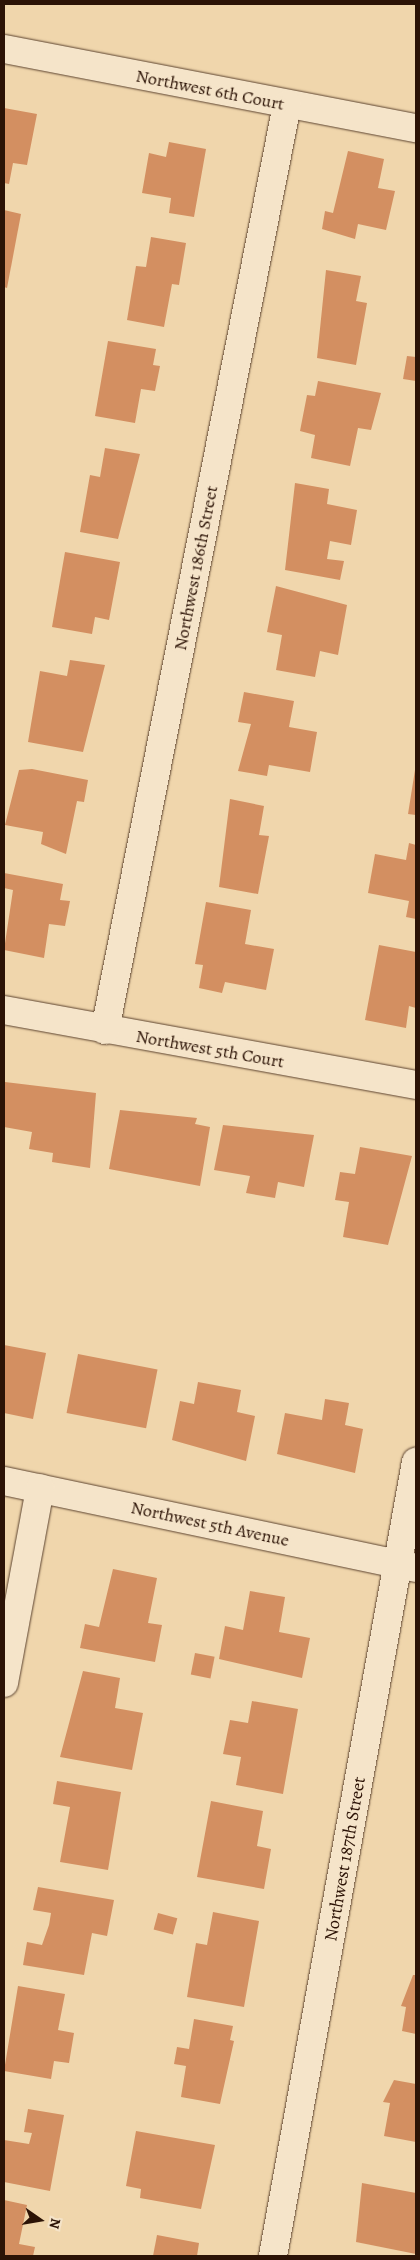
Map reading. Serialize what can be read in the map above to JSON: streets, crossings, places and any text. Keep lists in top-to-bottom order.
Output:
{
  "streets": {
    "street": [
      "Northwest 6th Court",
      "Northwest 186th Street",
      "Northwest 5th Court",
      "Northwest 5th Avenue",
      "Northwest 187th Street"
    ]
  },
  "crossings": [
    ["Northwest 6th Court", "Northwest 186th Street"],
    ["Northwest 186th Street", "Northwest 5th Court"],
    ["Northwest 5th Avenue", "Northwest 187th Street"]
  ],
  "north": "right"
}
